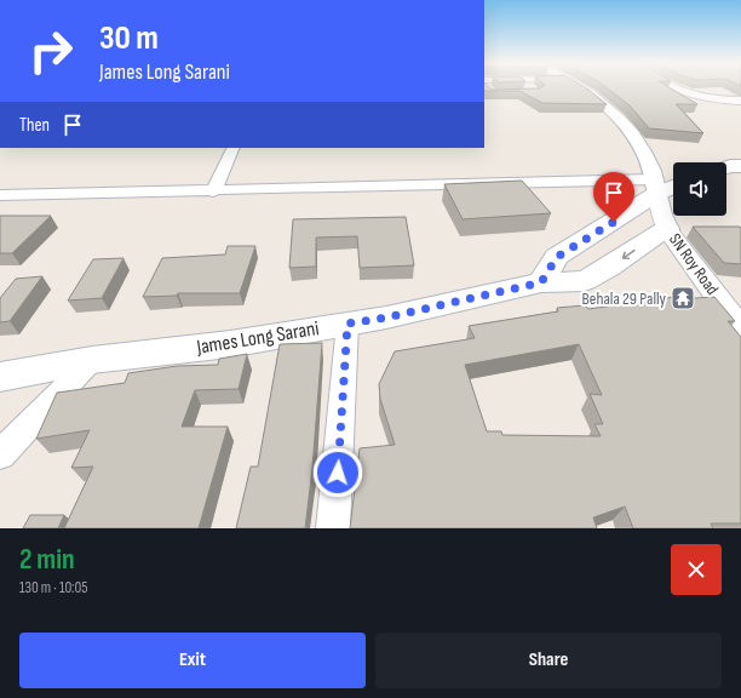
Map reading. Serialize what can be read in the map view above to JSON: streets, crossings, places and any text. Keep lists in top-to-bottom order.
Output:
{
  "streets": {
    "main road": ["James Long Sarani"],
    "street": ["SN Roy Road"]
  },
  "crossings": [
    ["SN Roy Road", "James Long Sarani"]
  ],
  "places": {
    "temple": ["Behala 29 Pally"]
  },
  "page": {
    "turn": ["30 m", "James Long Sarani"],
    "then": "Then",
    "heading": ["2 min", "130 m · 10:05"],
    "buttons": ["Exit", "Share"]
  }
}
